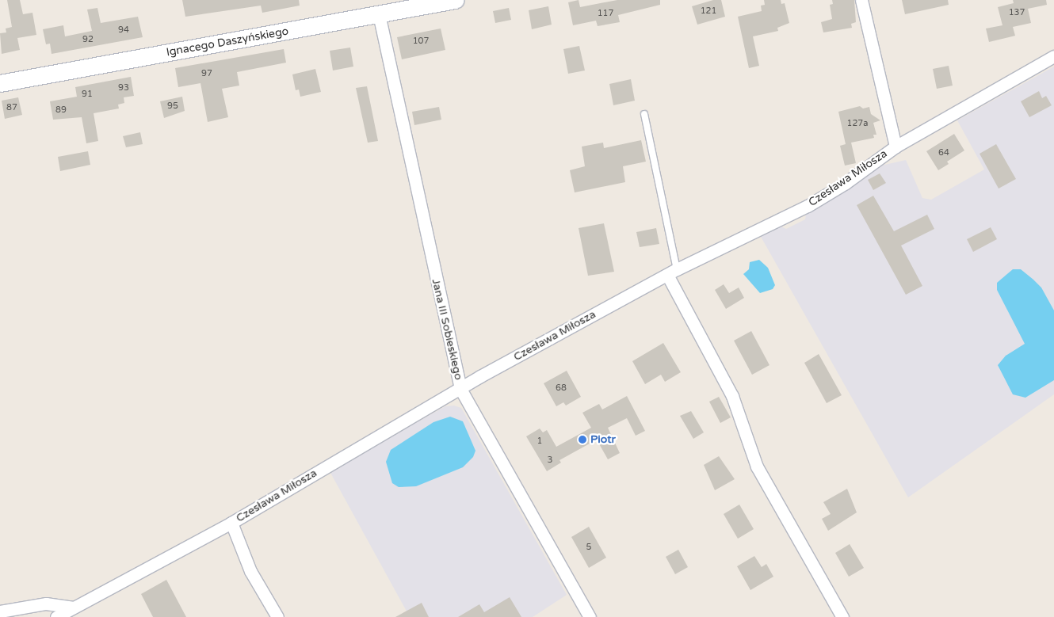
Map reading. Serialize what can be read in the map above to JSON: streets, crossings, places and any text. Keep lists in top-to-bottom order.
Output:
{
  "streets": {
    "street": ["Ignacego Daszyńskiego", "Czesława Miłosza", "Jana III Sobieskiego"]
  },
  "crossings": [
    ["Ignacego Daszyńskiego", "Jana III Sobieskiego"],
    ["Czesława Miłosza", "Jana III Sobieskiego"]
  ],
  "places": ["Piotr"],
  "house_numbers": [
    "121",
    "137",
    "117",
    "94",
    "92",
    "107",
    "97",
    "93",
    "91",
    "95",
    "87",
    "89",
    "127a",
    "64",
    "68",
    "1",
    "3",
    "5"
  ]
}
